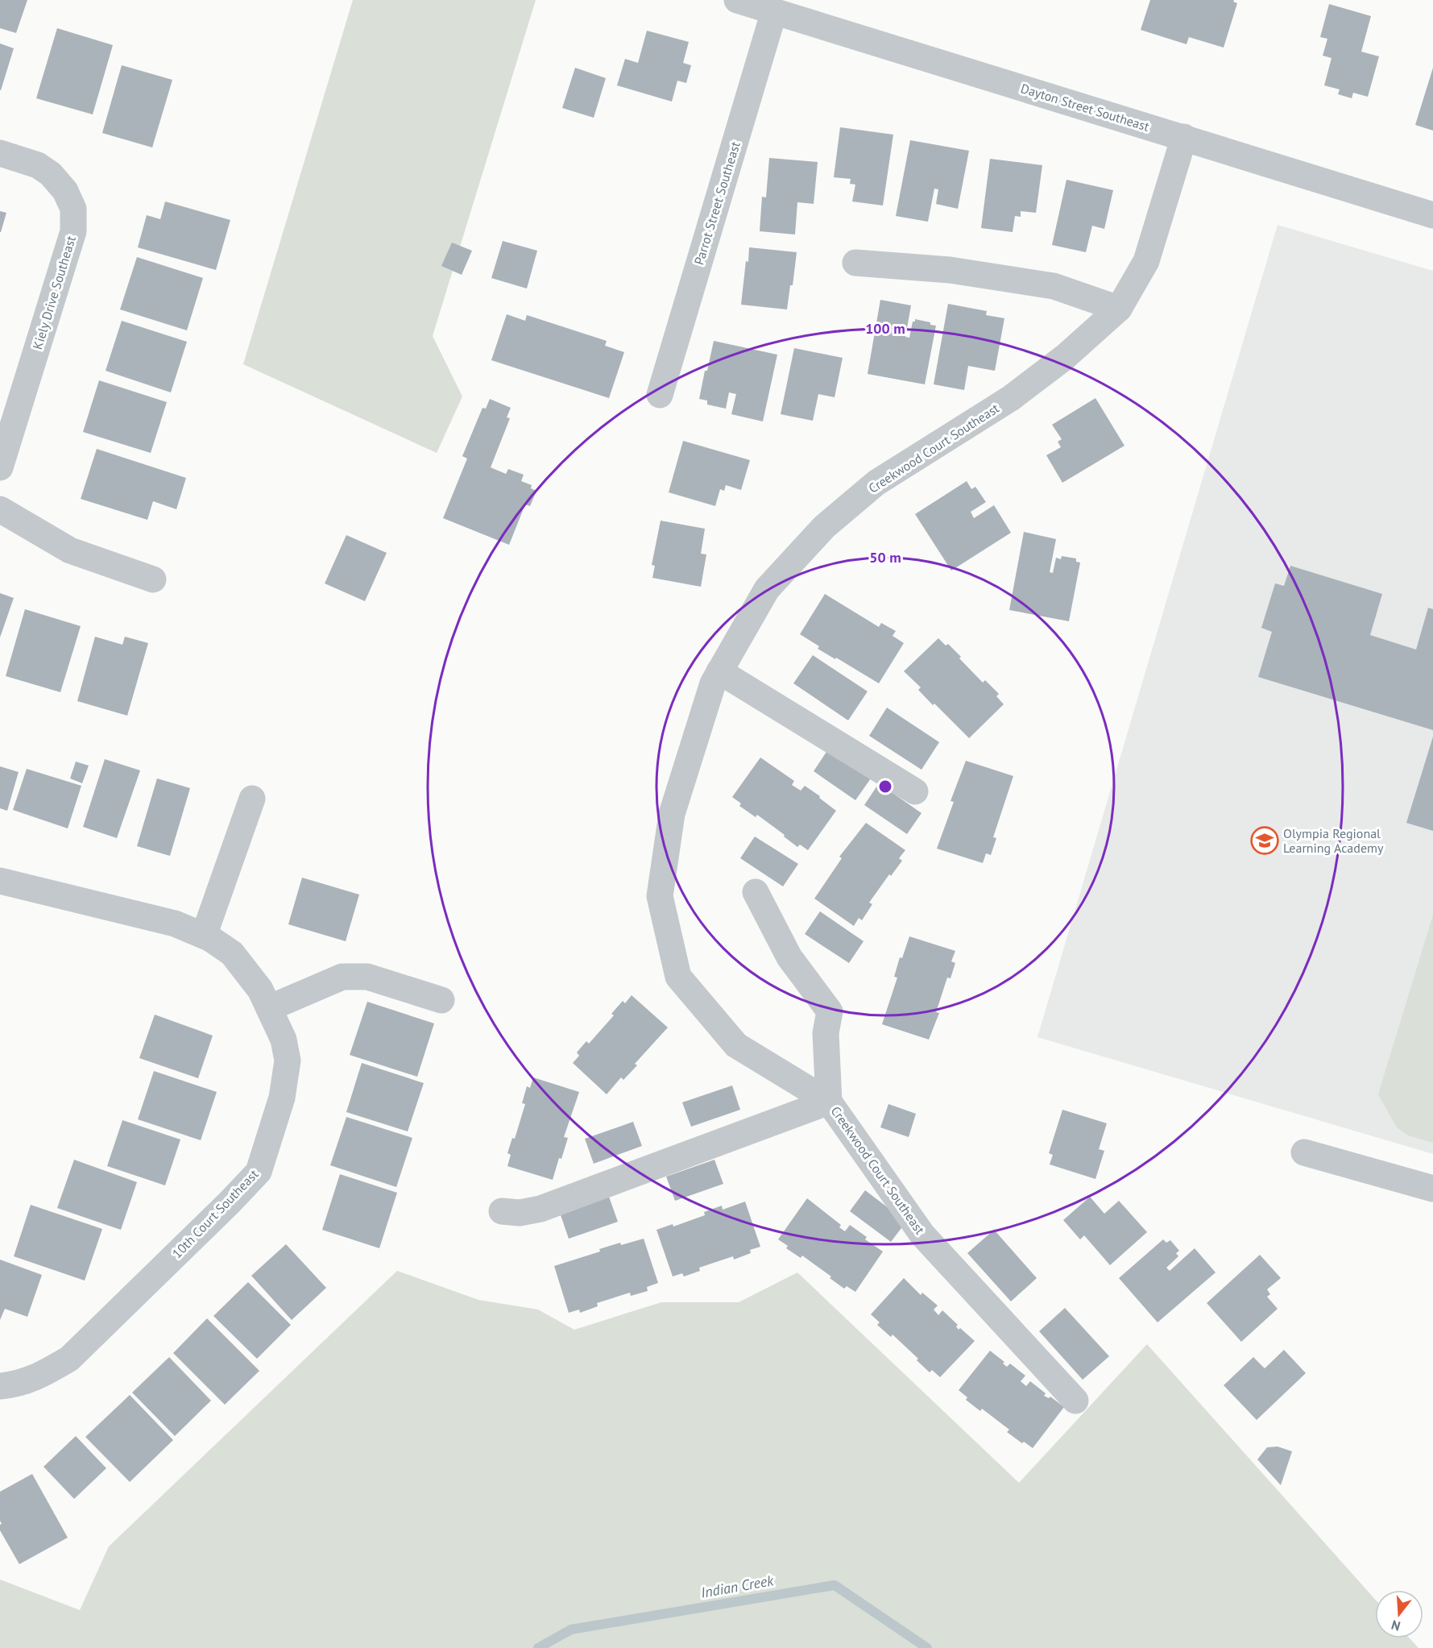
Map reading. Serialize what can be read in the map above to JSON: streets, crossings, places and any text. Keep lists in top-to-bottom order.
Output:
{
  "streets": {
    "street": [
      "Dayton Street Southeast",
      "Parrot Street Southeast",
      "Kiely Drive Southeast",
      "Creekwood Court Southeast",
      "10th Court Southeast"
    ]
  },
  "crossings": [
    ["Dayton Street Southeast", "Parrot Street Southeast"],
    ["Dayton Street Southeast", "Creekwood Court Southeast"]
  ],
  "water": ["Indian Creek"],
  "places": {
    "school or university": ["Olympia Regional Learning Academy"]
  },
  "north": "bottom",
  "rings": ["100 m", "50 m"]
}
